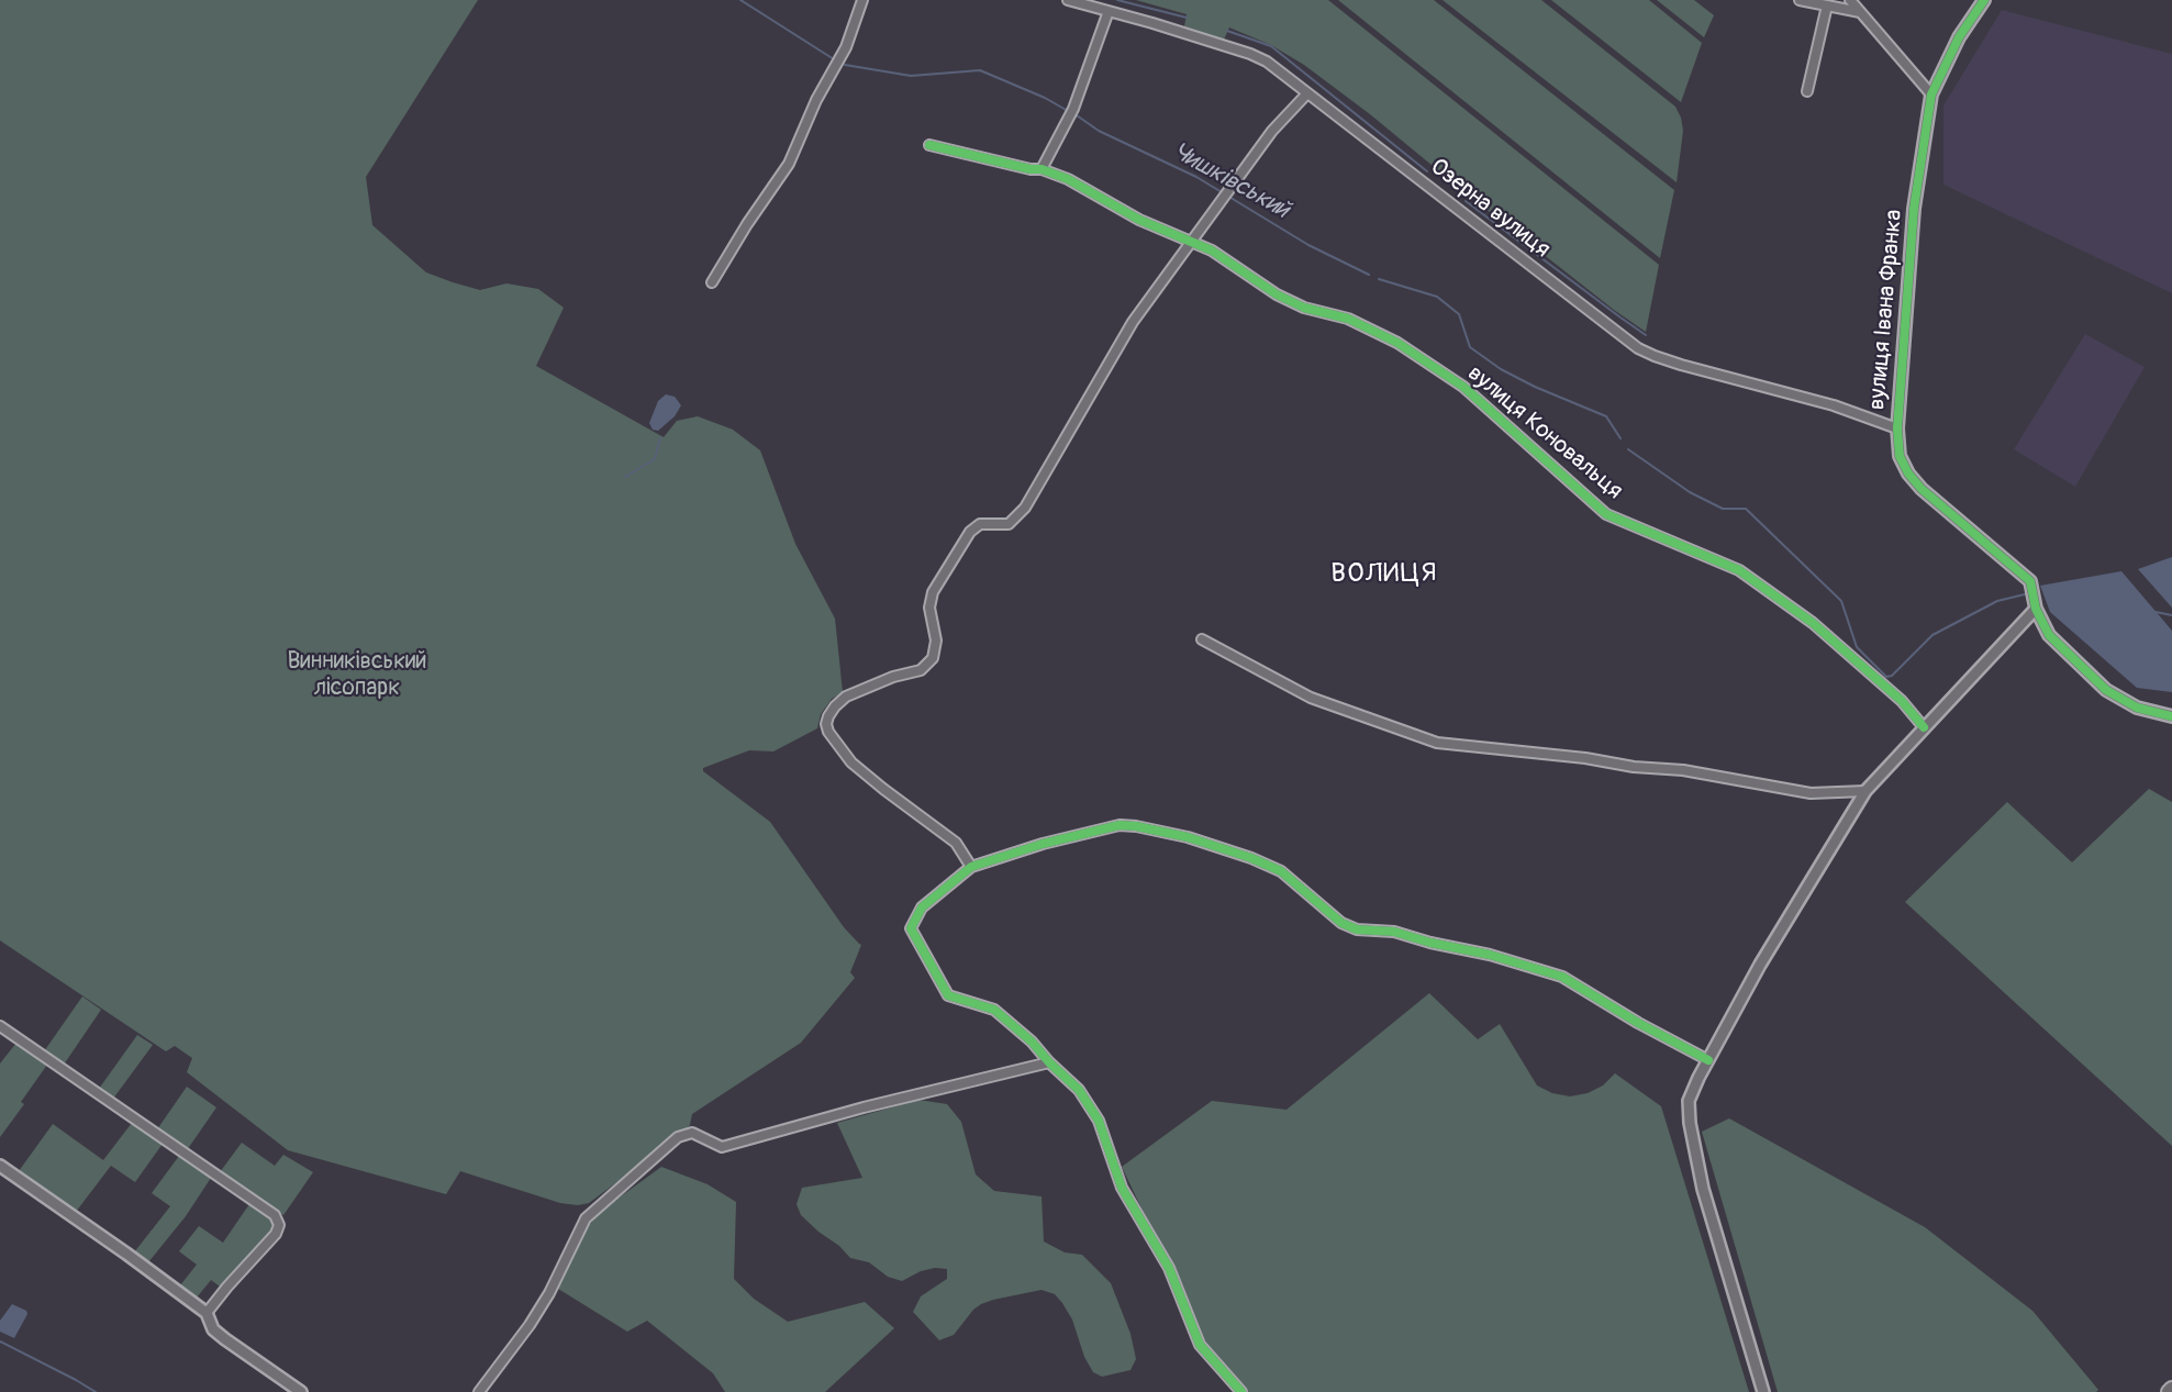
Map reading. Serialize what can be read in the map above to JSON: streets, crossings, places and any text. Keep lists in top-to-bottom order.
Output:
{
  "streets": {
    "street": ["Озерна вулиця", "вулиця Івана Франка", "вулиця Коновальця"]
  },
  "crossings": [
    ["Озерна вулиця", "вулиця Івана Франка"]
  ],
  "districts": ["ВОЛИЦЯ"],
  "water": ["Чишківський"],
  "parks": ["Винниківський лісопарк"]
}
